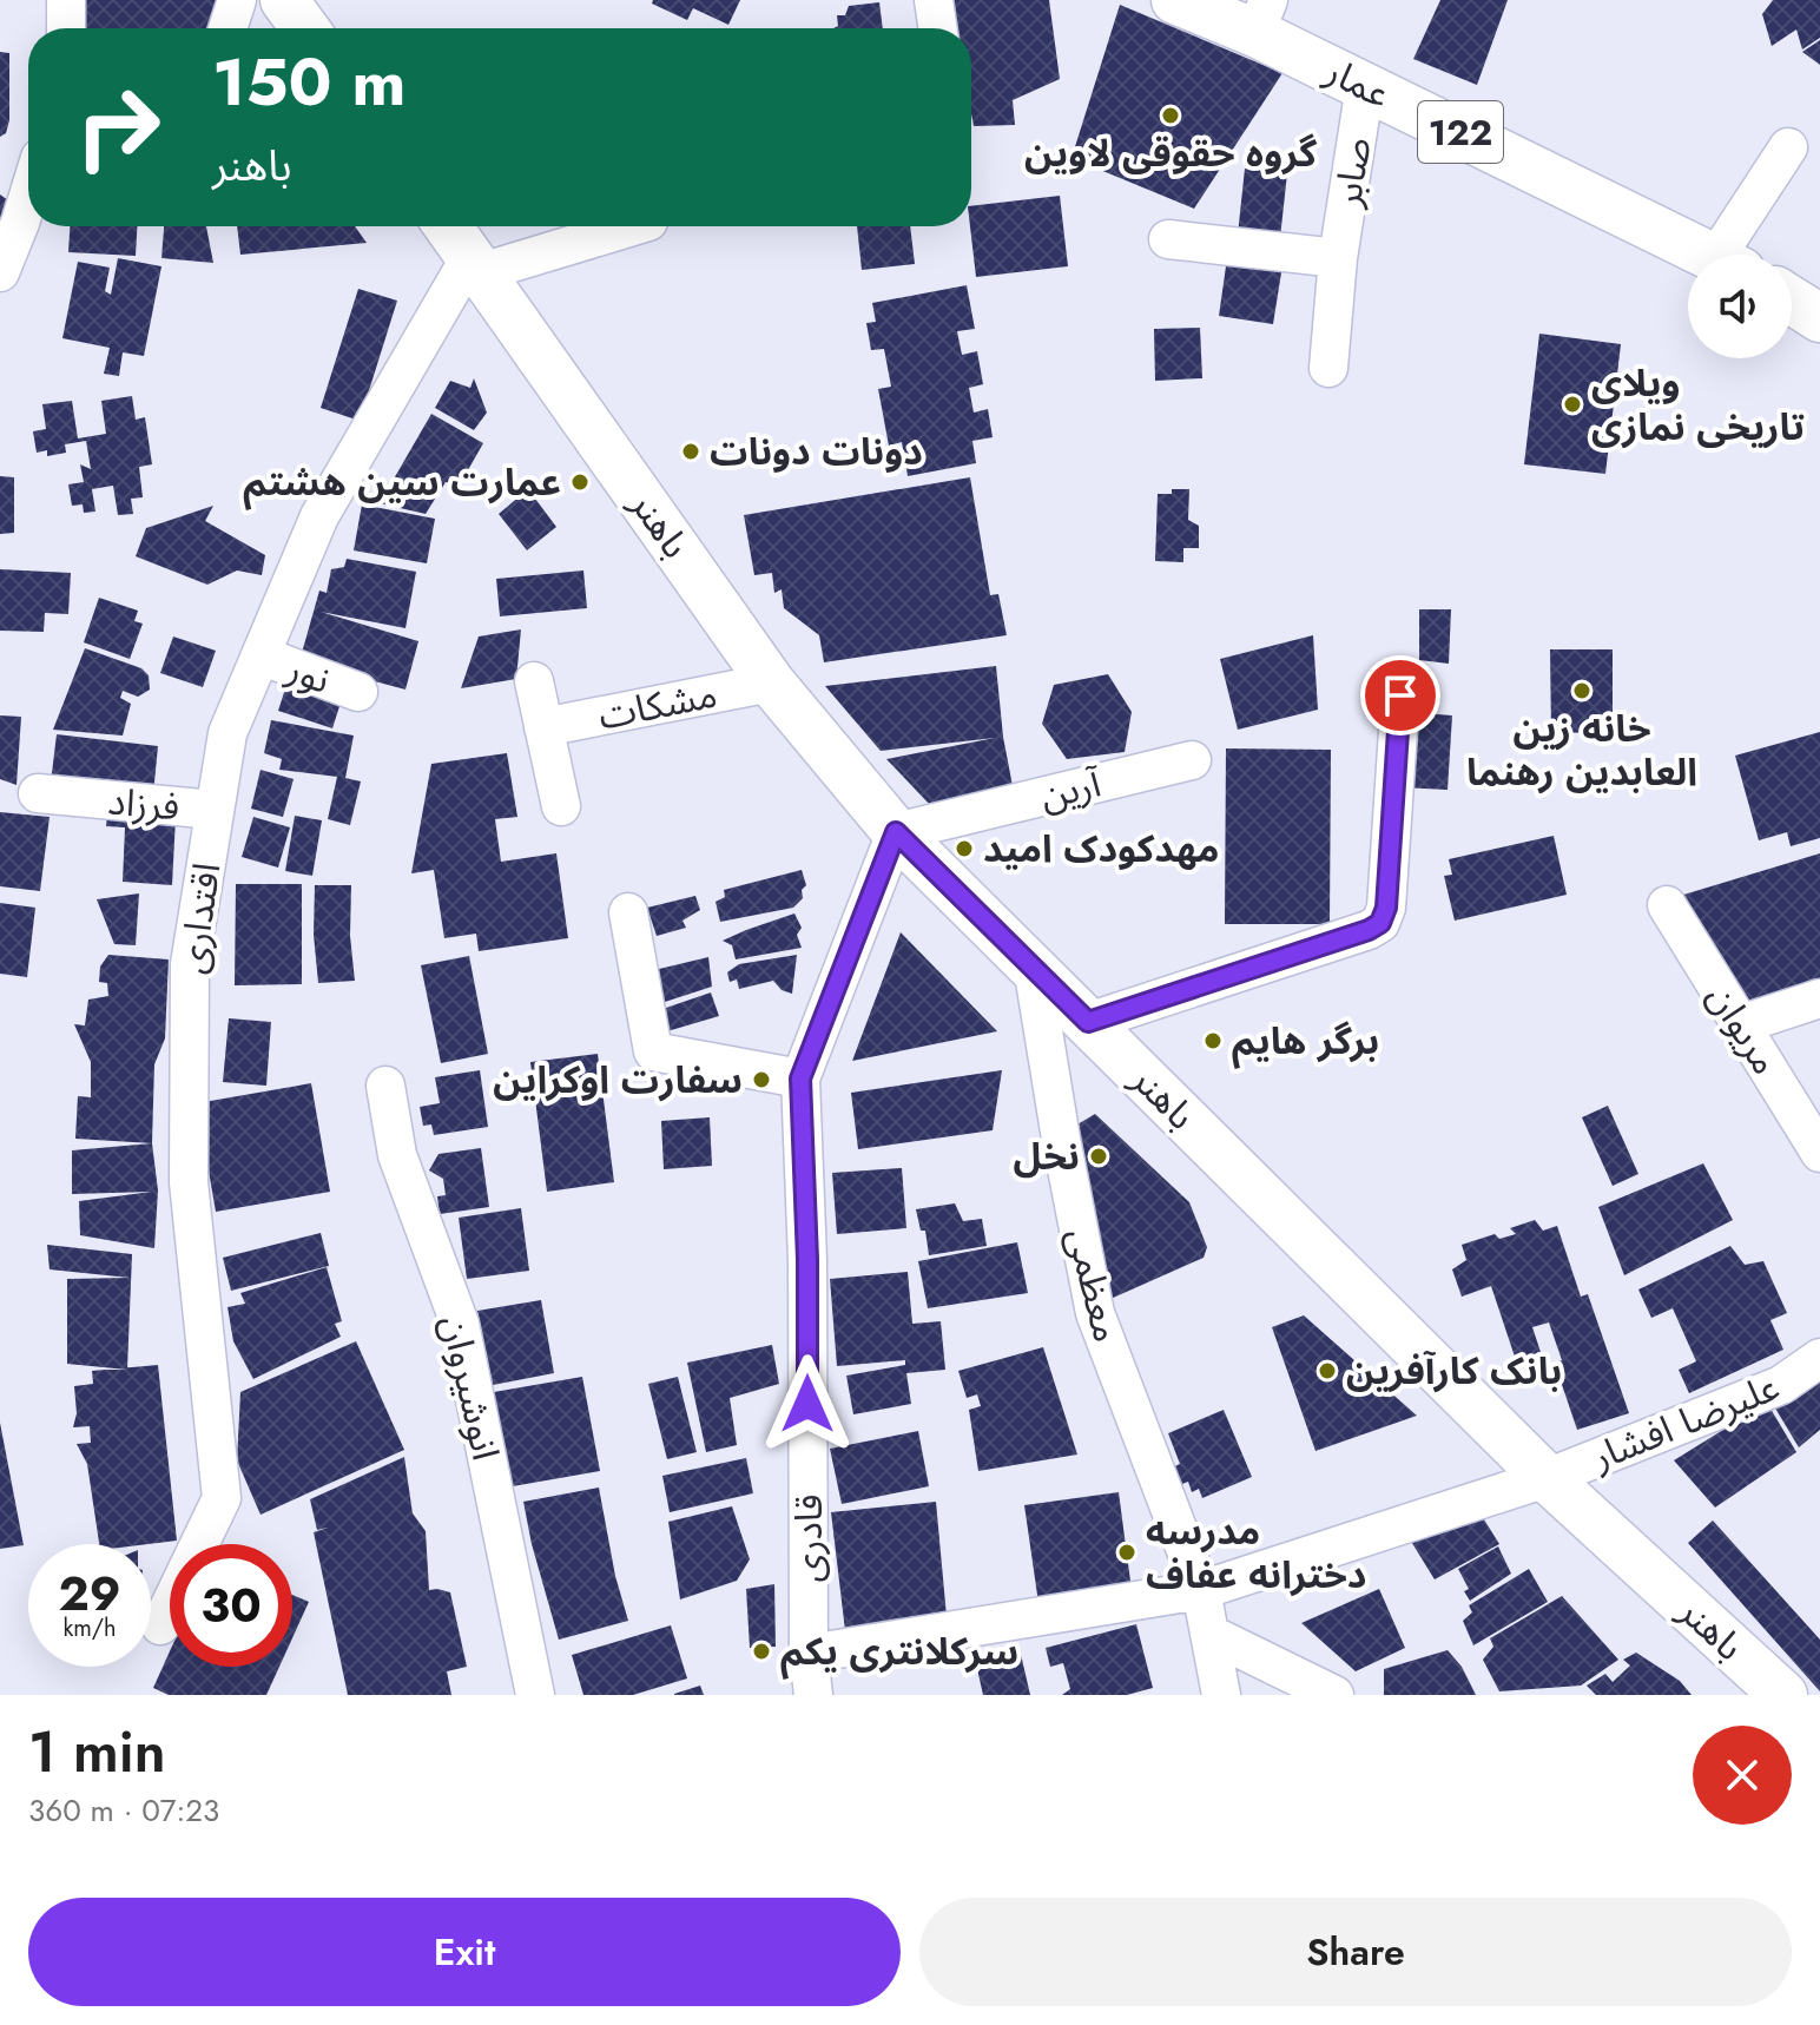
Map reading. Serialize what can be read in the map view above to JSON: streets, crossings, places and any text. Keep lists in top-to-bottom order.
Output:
{
  "streets": {
    "main road": ["عمار", "122", "باهنر"],
    "street": [
      "صابر",
      "نور",
      "مشکات",
      "آرین",
      "فرزاد",
      "اقتداری",
      "مریوان",
      "معظمی",
      "انوشیروان",
      "علیرضا افشار",
      "قادری"
    ]
  },
  "crossings": [
    ["عمار", "صابر"],
    ["باهنر", "مشکات"],
    ["باهنر", "آرین"],
    ["باهنر", "اقتداری"],
    ["باهنر", "معظمی"],
    ["باهنر", "علیرضا افشار"],
    ["باهنر", "قادری"],
    ["نور", "اقتداری"],
    ["آرین", "قادری"],
    ["فرزاد", "اقتداری"],
    ["معظمی", "علیرضا افشار"],
    ["علیرضا افشار", "قادری"]
  ],
  "places": [
    "گروه حقوقی لاوین",
    "ویلای تاریخی نمازی",
    "دونات دونات",
    "عمارت سین هشتم",
    "خانه زین العابدین رهنما",
    "مهدکودک امید",
    "برگر هایم",
    "سفارت اوکراین",
    "نخل",
    "بانک کارآفرین",
    "مدرسه دخترانه عفاف",
    "سرکلانتری یکم"
  ],
  "page": {
    "turn": ["150 m", "باهنر"],
    "speed": "29 km/h",
    "limit": "30",
    "heading": ["1 min", "360 m · 07:23"],
    "buttons": ["Exit", "Share"]
  }
}
